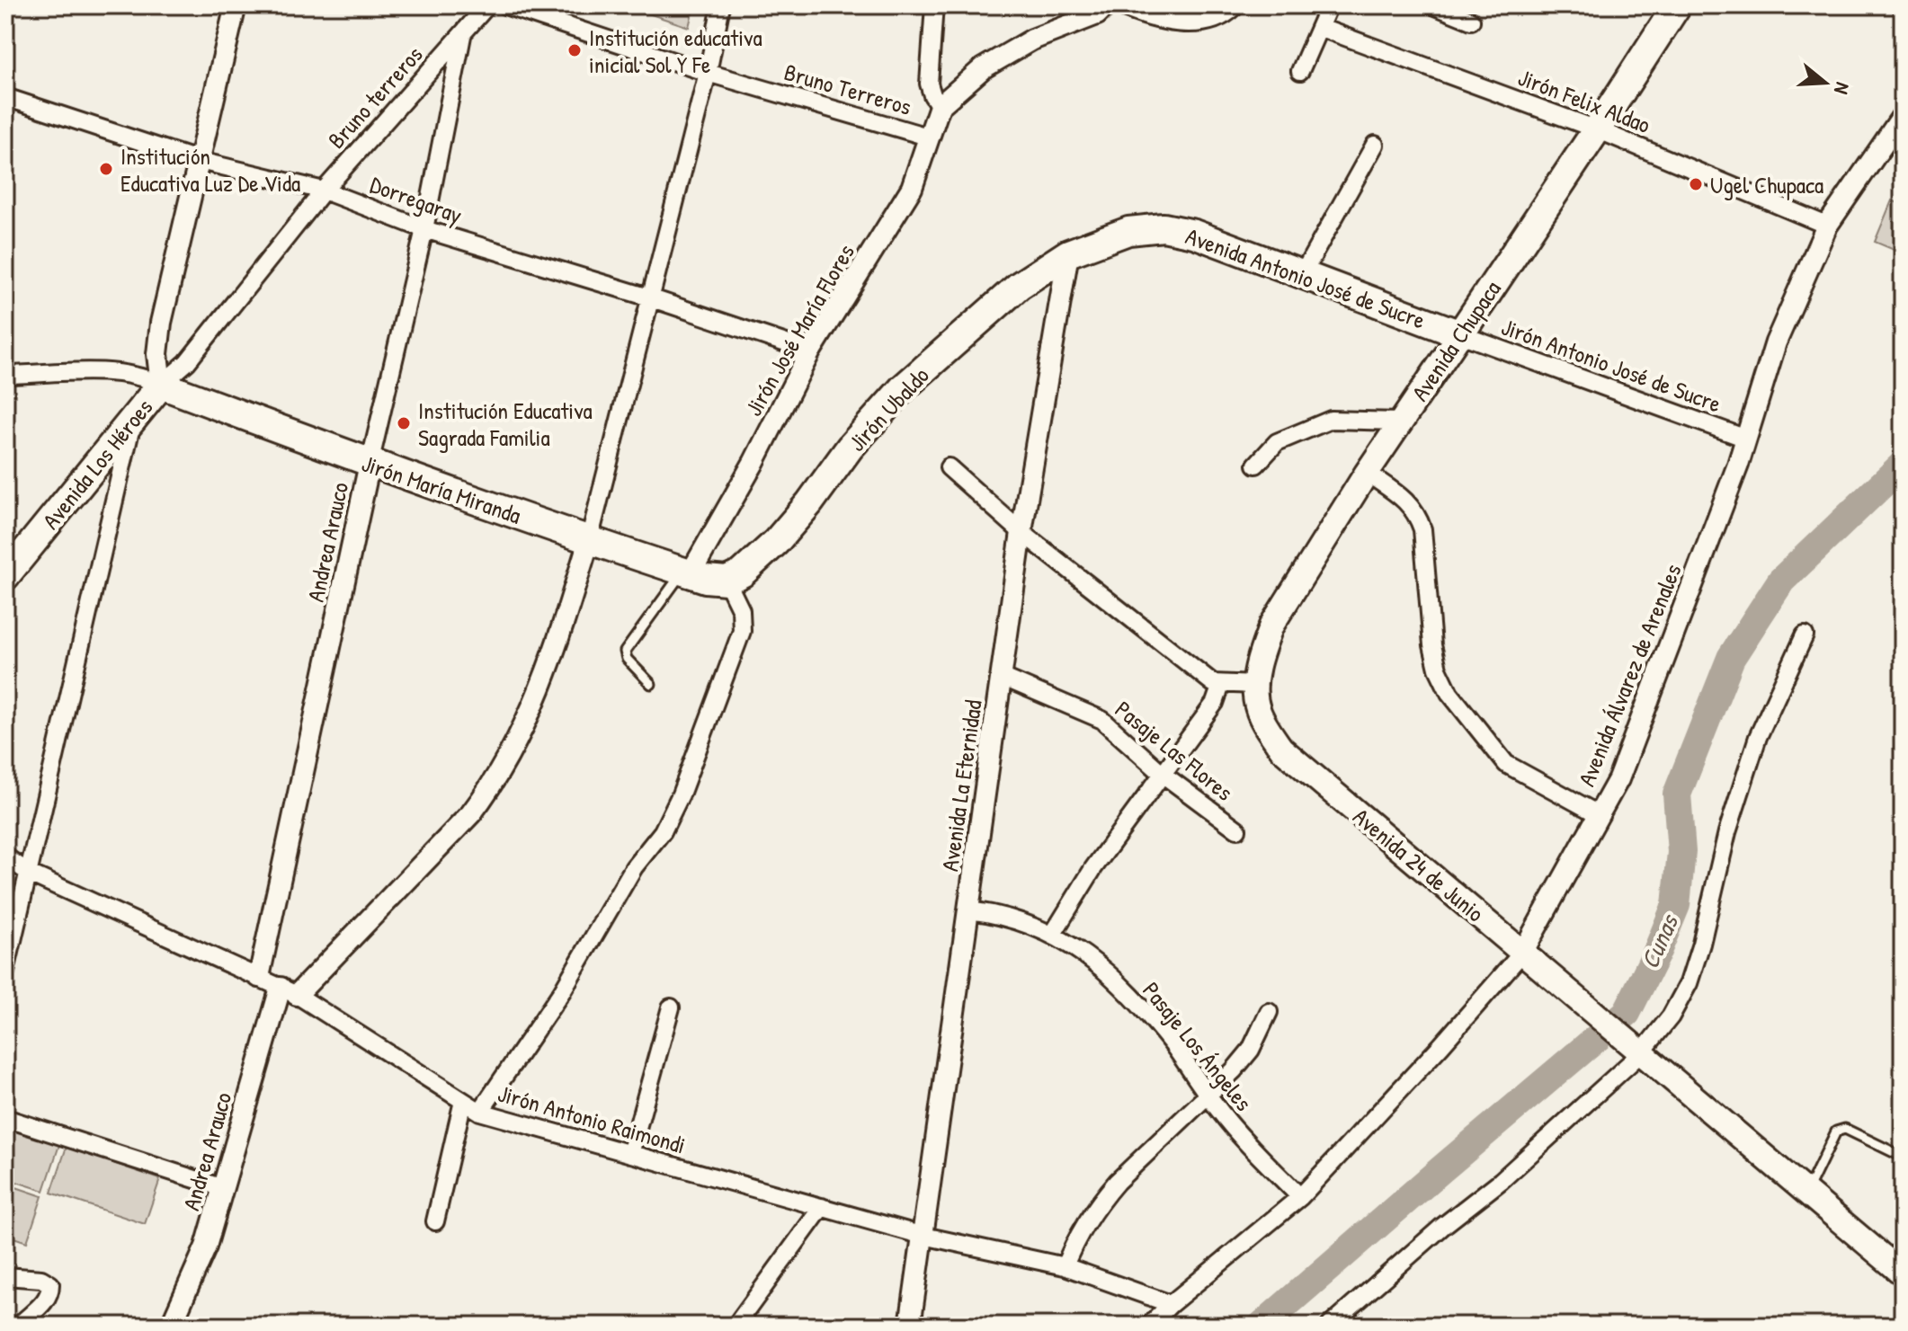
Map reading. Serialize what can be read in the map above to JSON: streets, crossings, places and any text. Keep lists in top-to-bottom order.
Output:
{
  "streets": {
    "highway": [
      "Avenida Antonio José de Sucre",
      "Avenida Chupaca",
      "Jirón Ubaldo",
      "Avenida Los Héroes",
      "Jirón María Miranda"
    ],
    "main road": ["Avenida 24 de Junio"],
    "street": [
      "Bruno Terreros",
      "Bruno terreros",
      "Jirón Felix Aldao",
      "Dorregaray",
      "Jirón José María Flores",
      "Jirón Antonio José de Sucre",
      "Andrea Arauco",
      "Avenida Álvarez de Arenales",
      "Pasaje Las Flores",
      "Avenida La Eternidad",
      "Pasaje Los Ángeles",
      "Jirón Antonio Raimondi"
    ]
  },
  "crossings": [
    ["Bruno Terreros", "Jirón José María Flores"],
    ["Bruno terreros", "Dorregaray"],
    ["Bruno terreros", "Avenida Los Héroes"],
    ["Bruno terreros", "Jirón María Miranda"],
    ["Bruno terreros", "Andrea Arauco"],
    ["Jirón Felix Aldao", "Avenida Chupaca"],
    ["Jirón Felix Aldao", "Avenida Álvarez de Arenales"],
    ["Dorregaray", "Jirón José María Flores"],
    ["Dorregaray", "Andrea Arauco"],
    ["Avenida Antonio José de Sucre", "Avenida Chupaca"],
    ["Avenida Antonio José de Sucre", "Jirón Antonio José de Sucre"],
    ["Avenida Antonio José de Sucre", "Jirón Ubaldo"],
    ["Avenida Antonio José de Sucre", "Avenida La Eternidad"],
    ["Jirón José María Flores", "Jirón María Miranda"],
    ["Avenida Chupaca", "Jirón Antonio José de Sucre"],
    ["Avenida Chupaca", "Avenida 24 de Junio"],
    ["Jirón Antonio José de Sucre", "Avenida Álvarez de Arenales"],
    ["Jirón Ubaldo", "Jirón María Miranda"],
    ["Jirón Ubaldo", "Avenida La Eternidad"],
    ["Avenida Los Héroes", "Jirón María Miranda"],
    ["Jirón María Miranda", "Andrea Arauco"],
    ["Andrea Arauco", "Jirón Antonio Raimondi"],
    ["Avenida Álvarez de Arenales", "Avenida 24 de Junio"],
    ["Avenida Álvarez de Arenales", "Pasaje Los Ángeles"],
    ["Avenida Álvarez de Arenales", "Jirón Antonio Raimondi"],
    ["Pasaje Las Flores", "Avenida La Eternidad"],
    ["Avenida La Eternidad", "Pasaje Los Ángeles"],
    ["Avenida La Eternidad", "Jirón Antonio Raimondi"]
  ],
  "water": ["Cunas"],
  "places": [
    "Institución educativa inicial Sol Y Fe",
    "Institución Educativa Luz De Vida",
    "Ugel Chupaca",
    "Institución Educativa Sagrada Familia"
  ],
  "north": "right"
}
